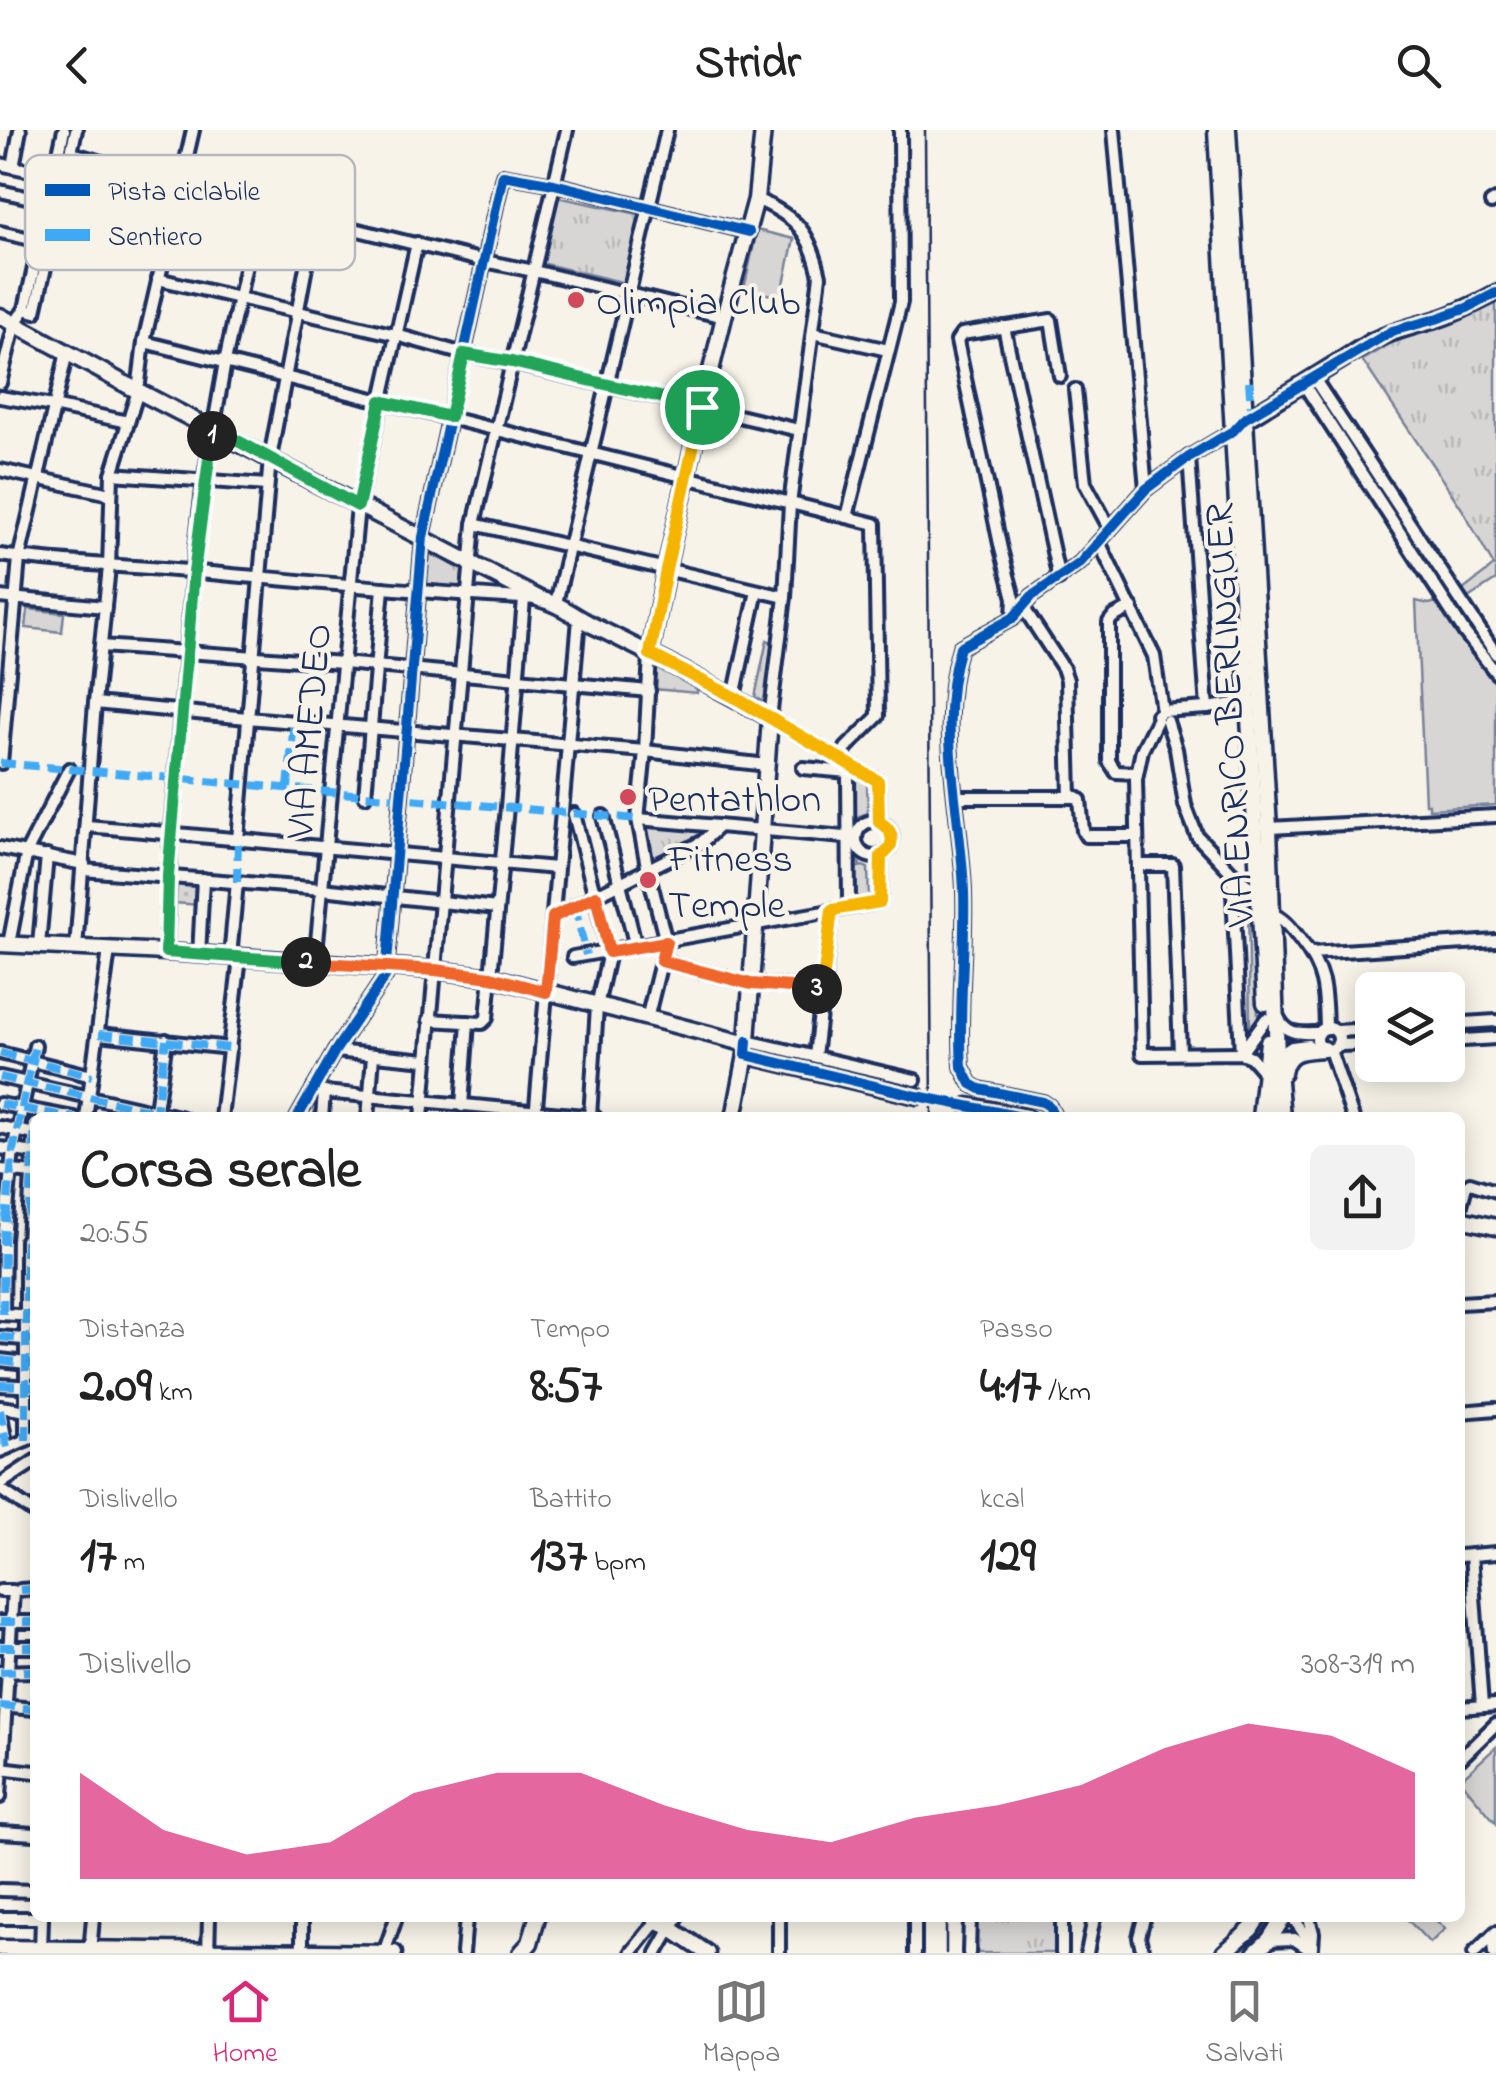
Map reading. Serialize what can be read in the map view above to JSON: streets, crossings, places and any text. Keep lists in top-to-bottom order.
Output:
{
  "streets": {
    "street": ["VIA ENRICO BERLINGUER", "VIA AMEDEO"]
  },
  "places": ["Olimpia Club", "Pentathlon", "Fitness Temple"],
  "legend": ["Pista ciclabile", "Sentiero"],
  "page": {
    "header": "Stridr",
    "pins": ["1", "2", "3"],
    "heading": ["Corsa serale", "20:55"],
    "stats": [
      ["Distanza", "2.09 km"],
      ["Tempo", "8:57"],
      ["Passo", "4:17 /km"],
      ["Dislivello", "17 m"],
      ["Battito", "137 bpm"],
      ["kcal", "129"]
    ],
    "chart": ["Dislivello", "308–319 m"],
    "tabs": ["Home", "Mappa", "Salvati"]
  }
}
